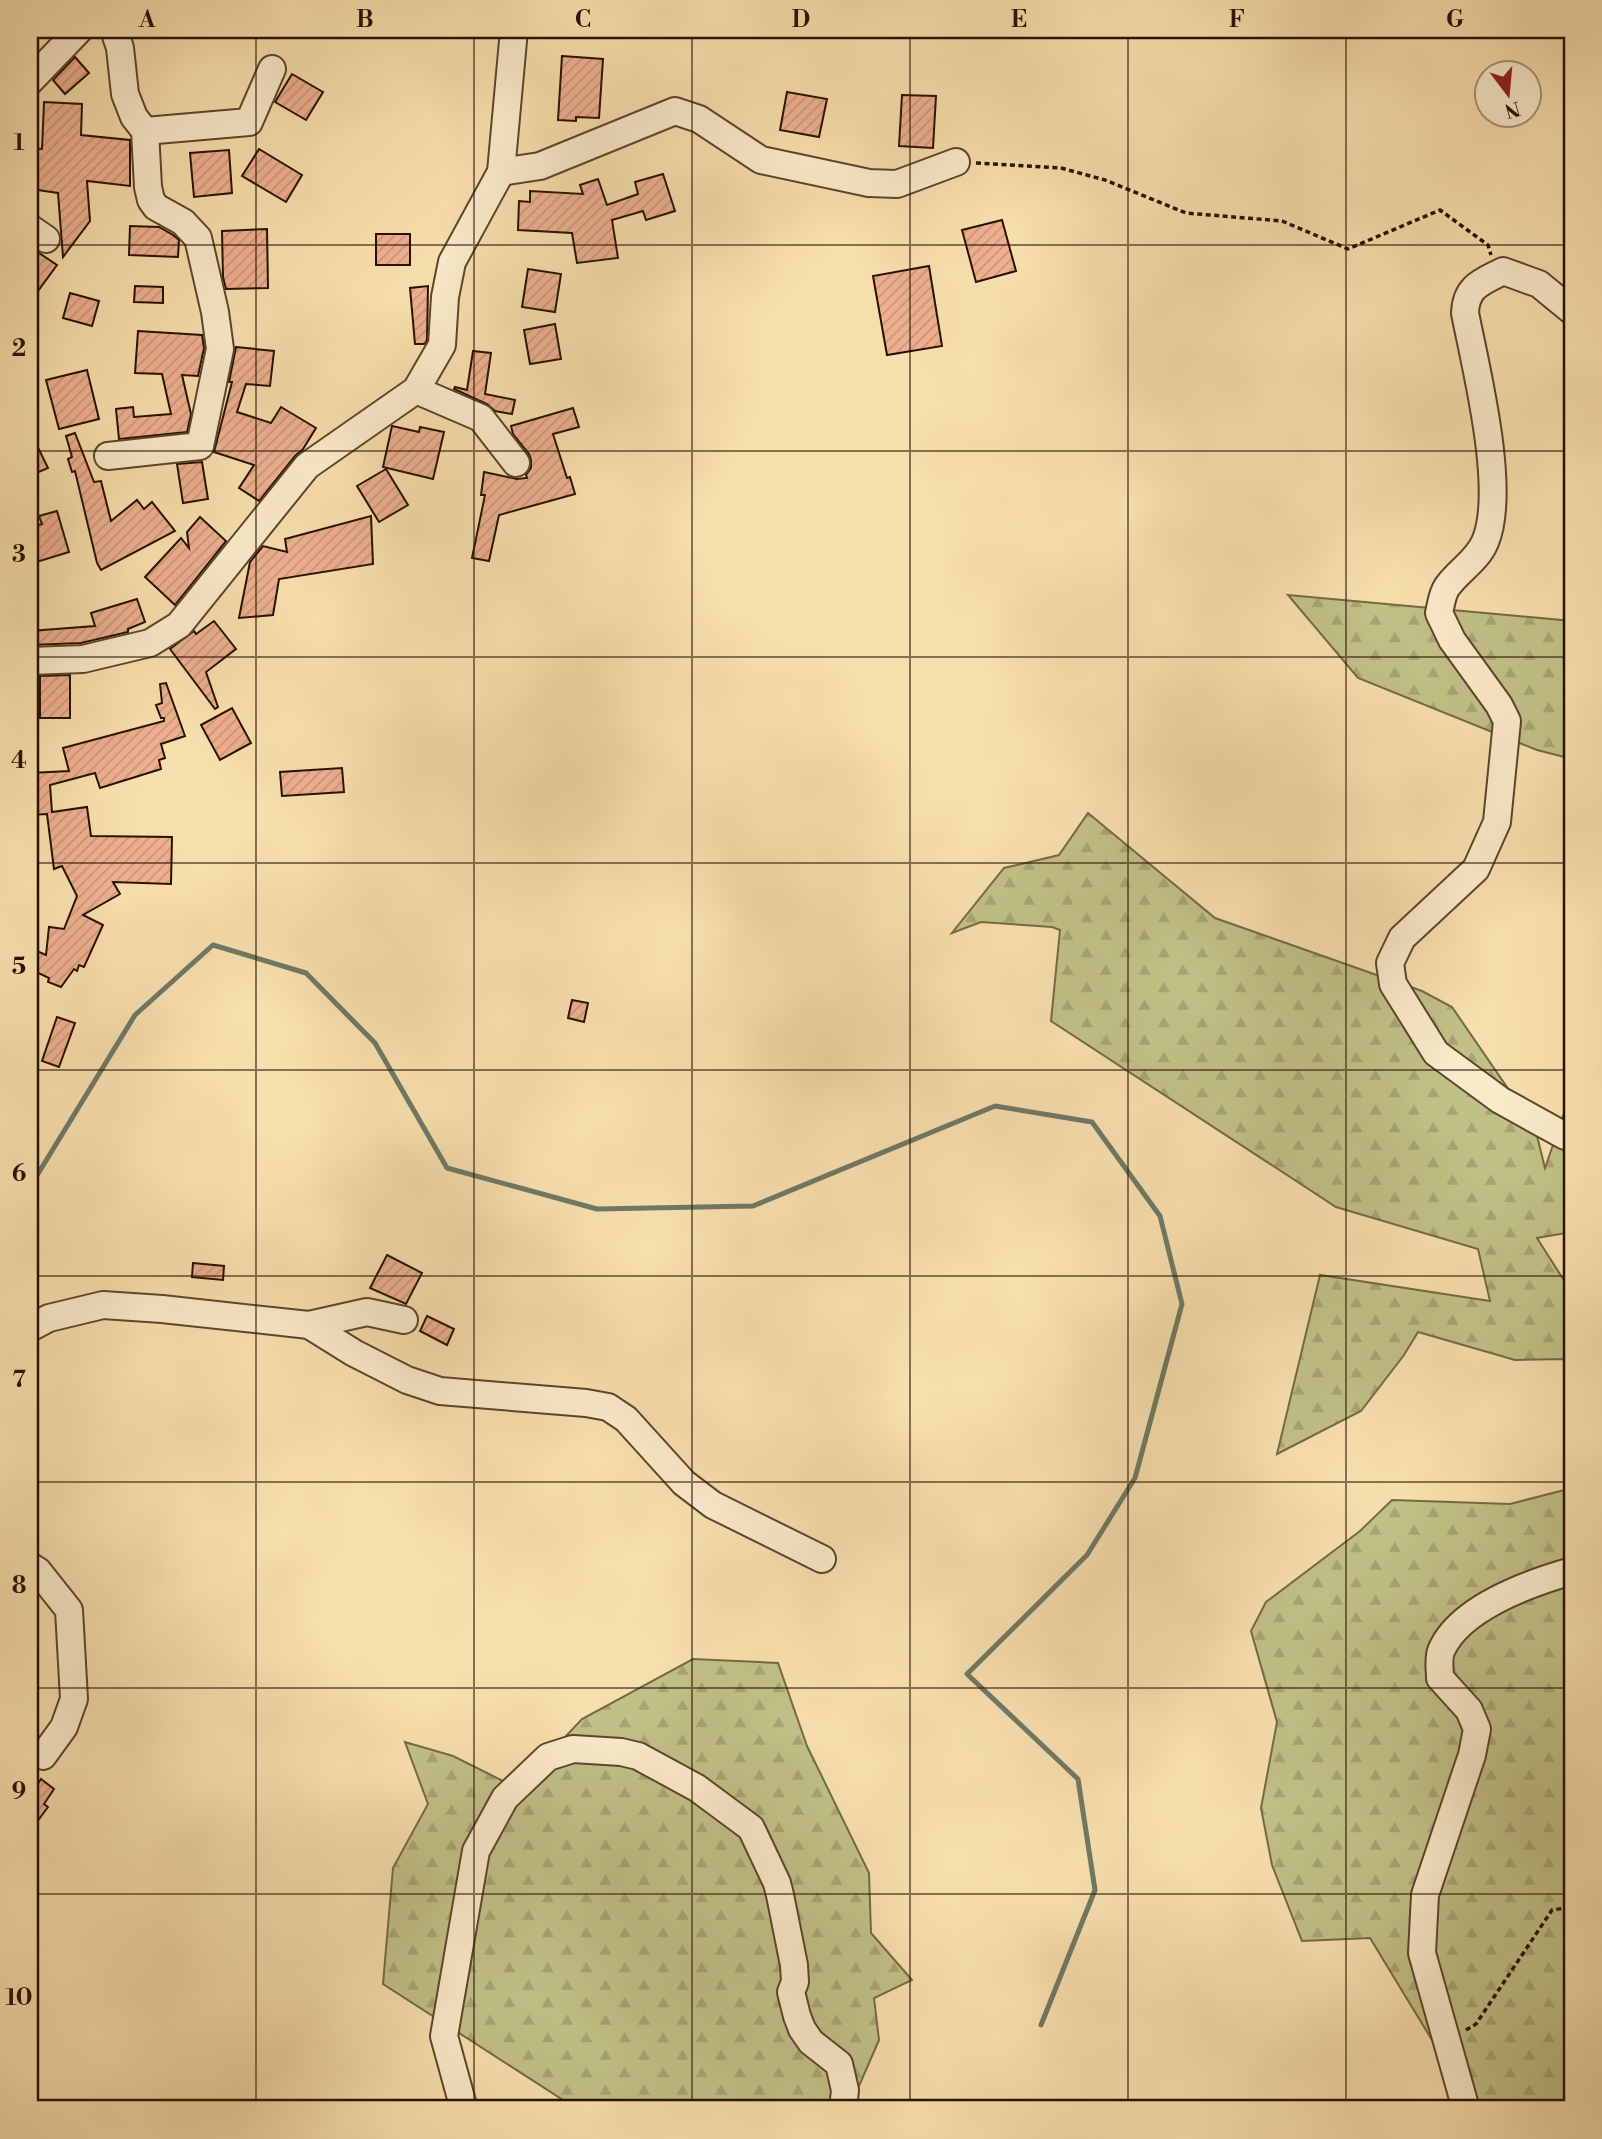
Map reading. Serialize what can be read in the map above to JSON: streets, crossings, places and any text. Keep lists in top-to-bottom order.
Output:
{
  "north": "bottom",
  "grid": {
    "columns": [
      "A",
      "B",
      "C",
      "D",
      "E",
      "F",
      "G"
    ],
    "rows": [
      "1",
      "2",
      "3",
      "4",
      "5",
      "6",
      "7",
      "8",
      "9",
      "10"
    ]
  }
}
